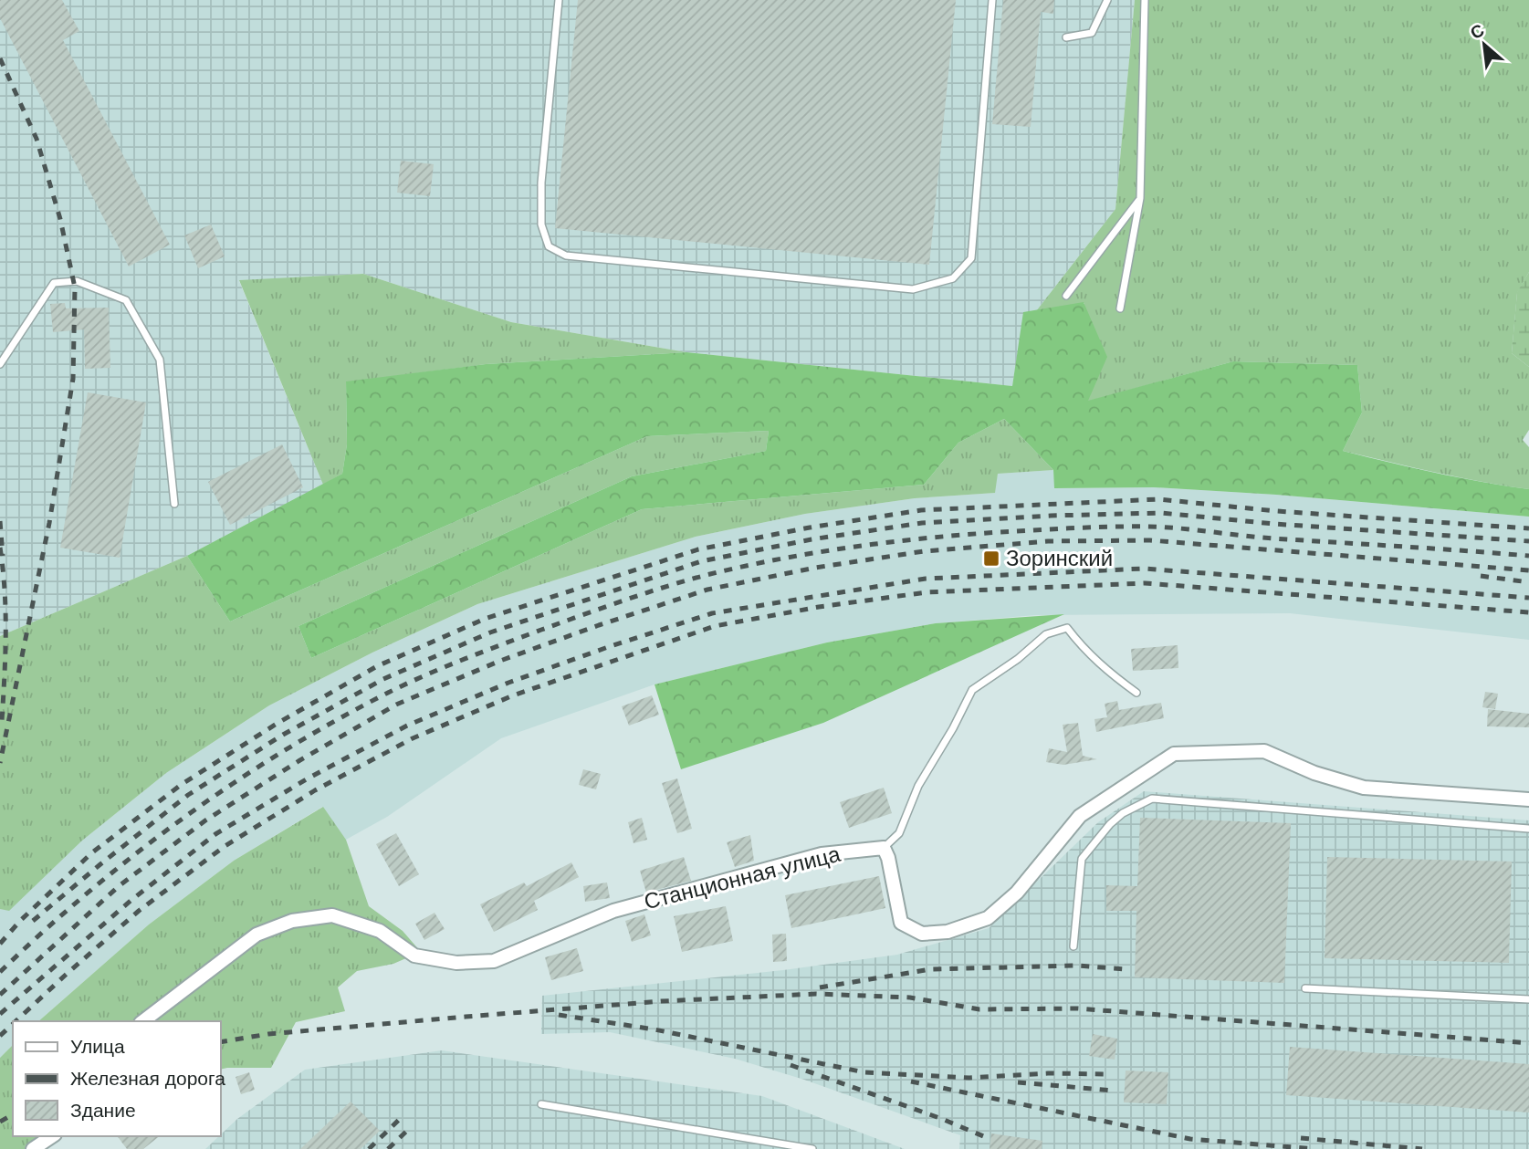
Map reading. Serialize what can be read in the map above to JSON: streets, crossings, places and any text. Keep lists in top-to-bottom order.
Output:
{
  "streets": {
    "street": ["Станционная улица"]
  },
  "places": {
    "transit": ["Зоринский"]
  },
  "legend": ["Улица", "Железная дорога", "Здание"],
  "north": "top left"
}
